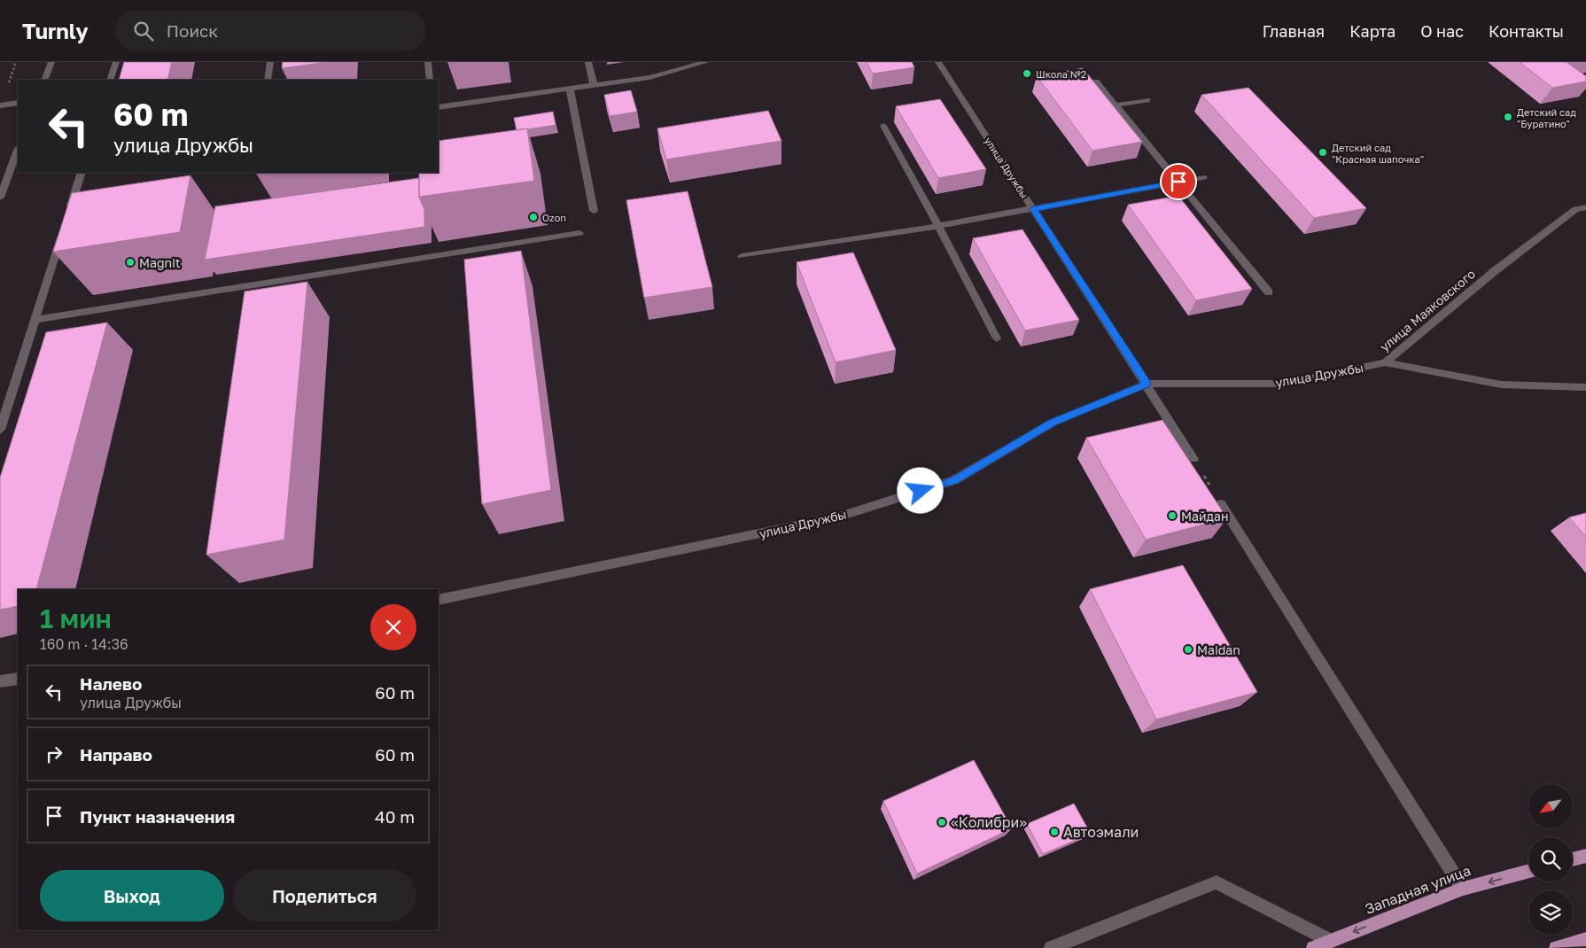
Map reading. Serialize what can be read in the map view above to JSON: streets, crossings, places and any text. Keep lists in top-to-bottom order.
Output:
{
  "streets": {
    "main road": ["Западная улица"],
    "street": ["улица Дружбы", "улица Маяковского"]
  },
  "crossings": [
    ["улица Дружбы", "улица Маяковского"]
  ],
  "one_way": ["Западная улица"],
  "places": [
    "Школа №2",
    "Детский сад \"Буратино\"",
    "Детский сад \"Красная шапочка\"",
    "Ozon",
    "Magnit",
    "Майдан",
    "Maidan",
    "«Колибри»",
    "Автоэмали"
  ],
  "north": "bottom left",
  "page": {
    "header": "Turnly",
    "search": "Поиск",
    "nav": [
      "Главная",
      "Карта",
      "О нас",
      "Контакты"
    ],
    "turn": ["60 m", "улица Дружбы"],
    "heading": ["1 мин", "160 m · 14:36"],
    "list": [
      {
        "name": "Налево",
        "note": "улица Дружбы",
        "value": "60 m"
      },
      {
        "name": "Направо",
        "value": "60 m"
      },
      {
        "name": "Пункт назначения",
        "value": "40 m"
      }
    ],
    "buttons": ["Выход", "Поделиться"]
  }
}
